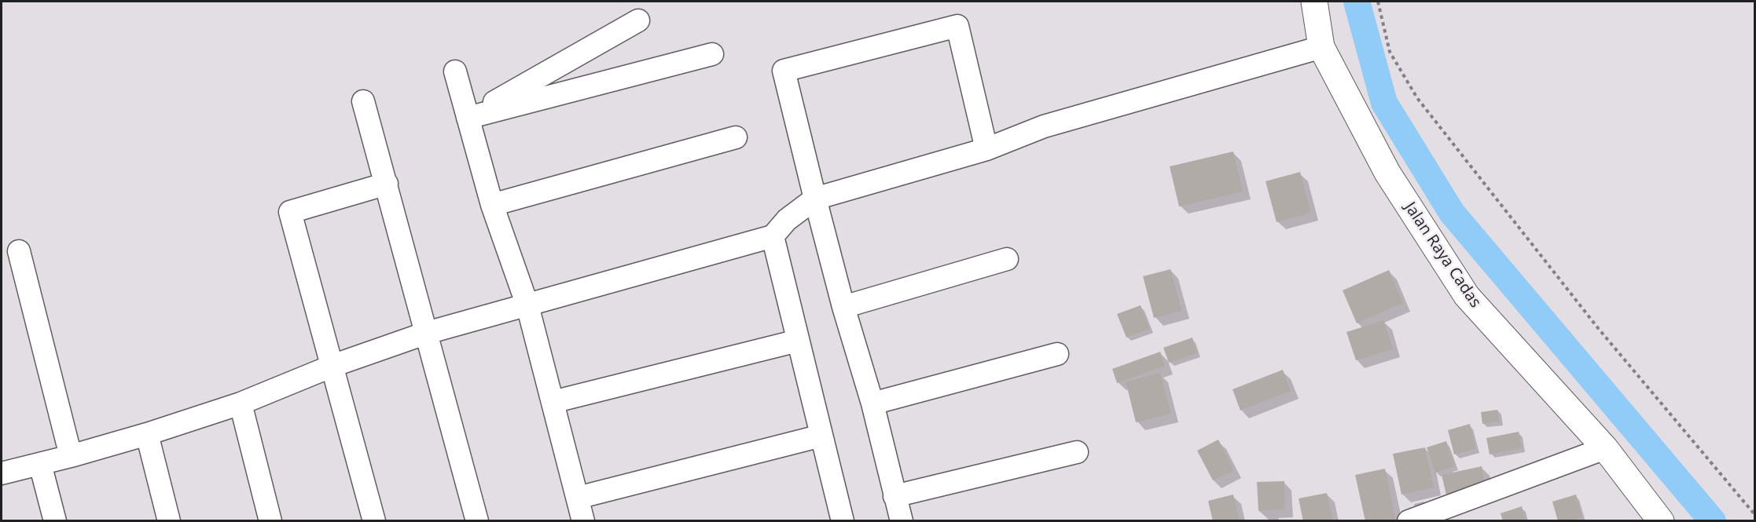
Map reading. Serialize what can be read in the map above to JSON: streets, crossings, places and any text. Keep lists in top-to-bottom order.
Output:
{
  "streets": {
    "street": ["Jalan Raya Cadas"]
  }
}
